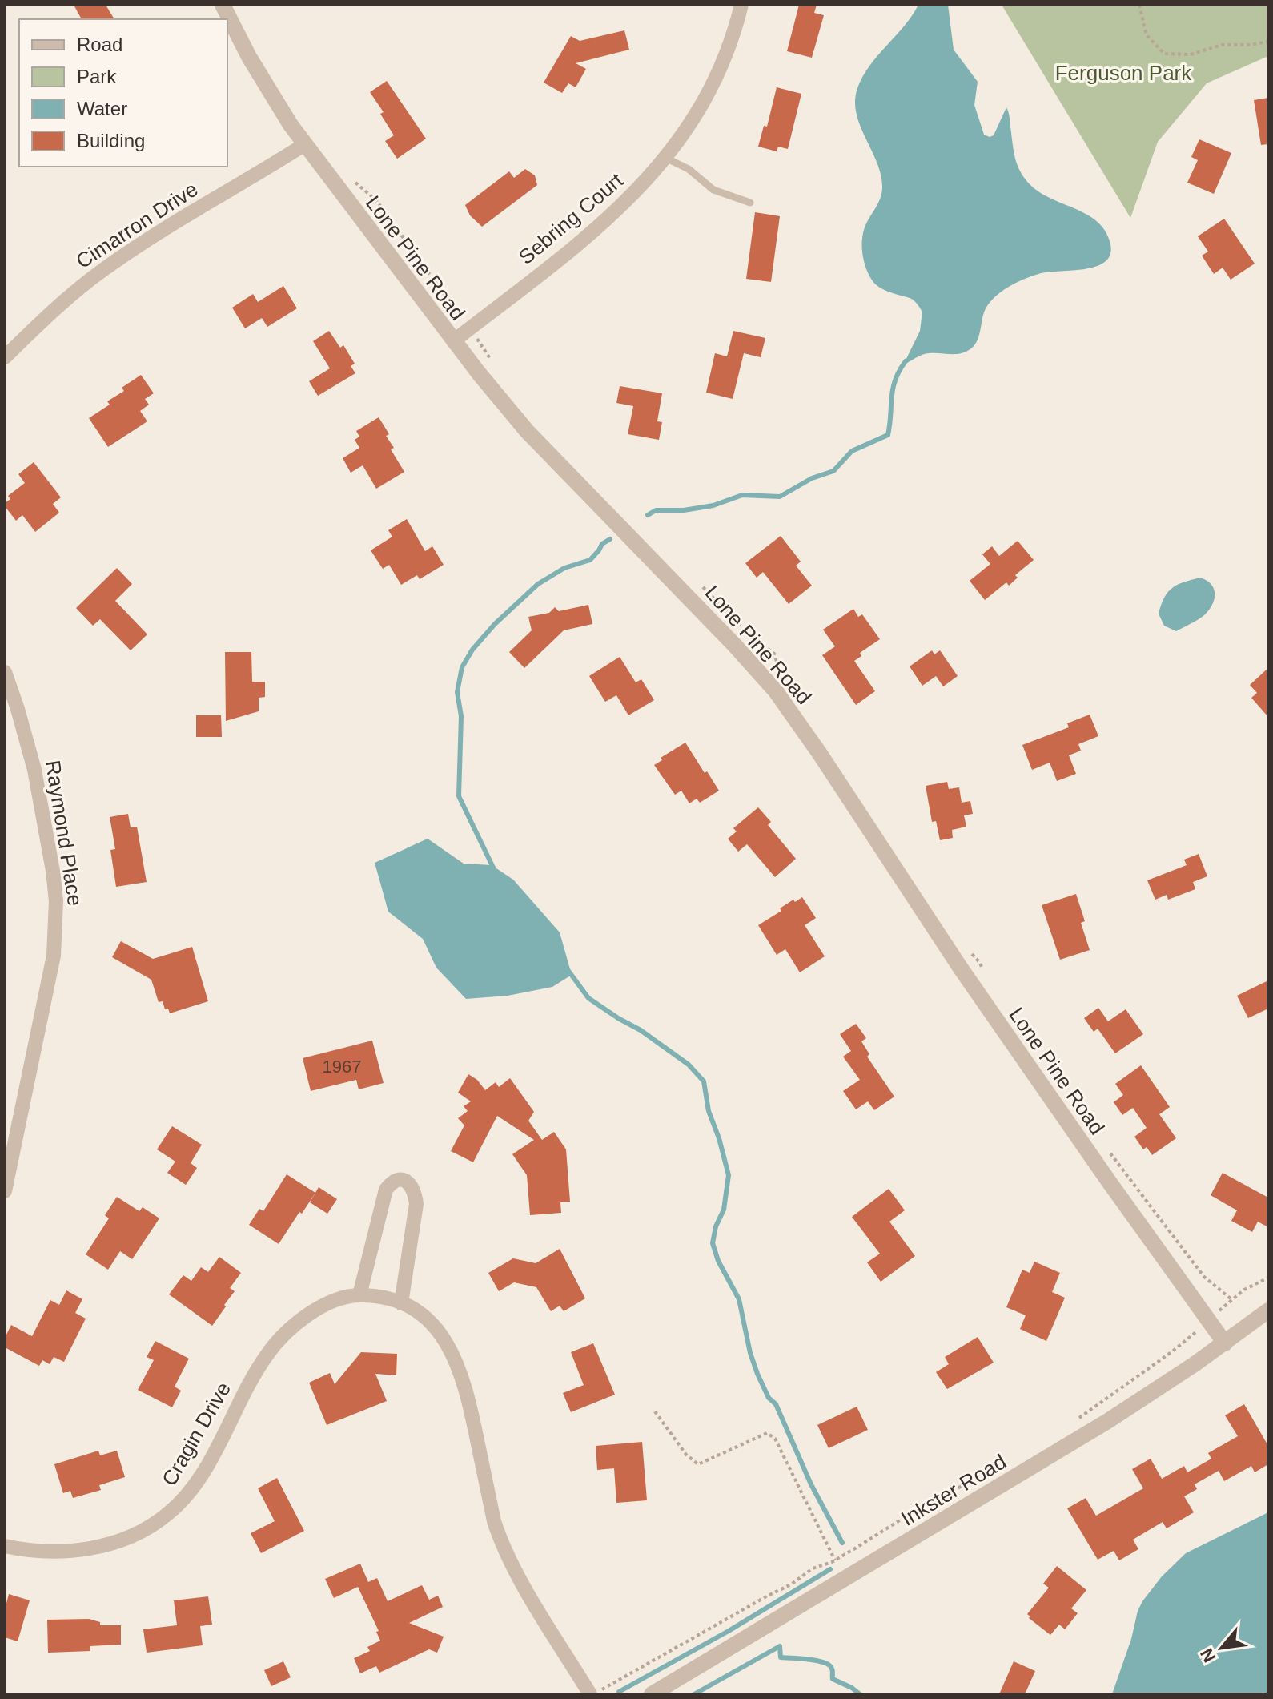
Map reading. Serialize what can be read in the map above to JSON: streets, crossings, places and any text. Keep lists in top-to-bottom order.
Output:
{
  "streets": {
    "street": [
      "Sebring Court",
      "Cimarron Drive",
      "Lone Pine Road",
      "Raymond Place",
      "Cragin Drive",
      "Inkster Road"
    ]
  },
  "crossings": [
    ["Sebring Court", "Lone Pine Road"],
    ["Cimarron Drive", "Lone Pine Road"],
    ["Lone Pine Road", "Inkster Road"]
  ],
  "parks": ["Ferguson Park"],
  "house_numbers": ["1967"],
  "legend": [
    "Road",
    "Park",
    "Water",
    "Building"
  ],
  "north": "bottom left"
}
